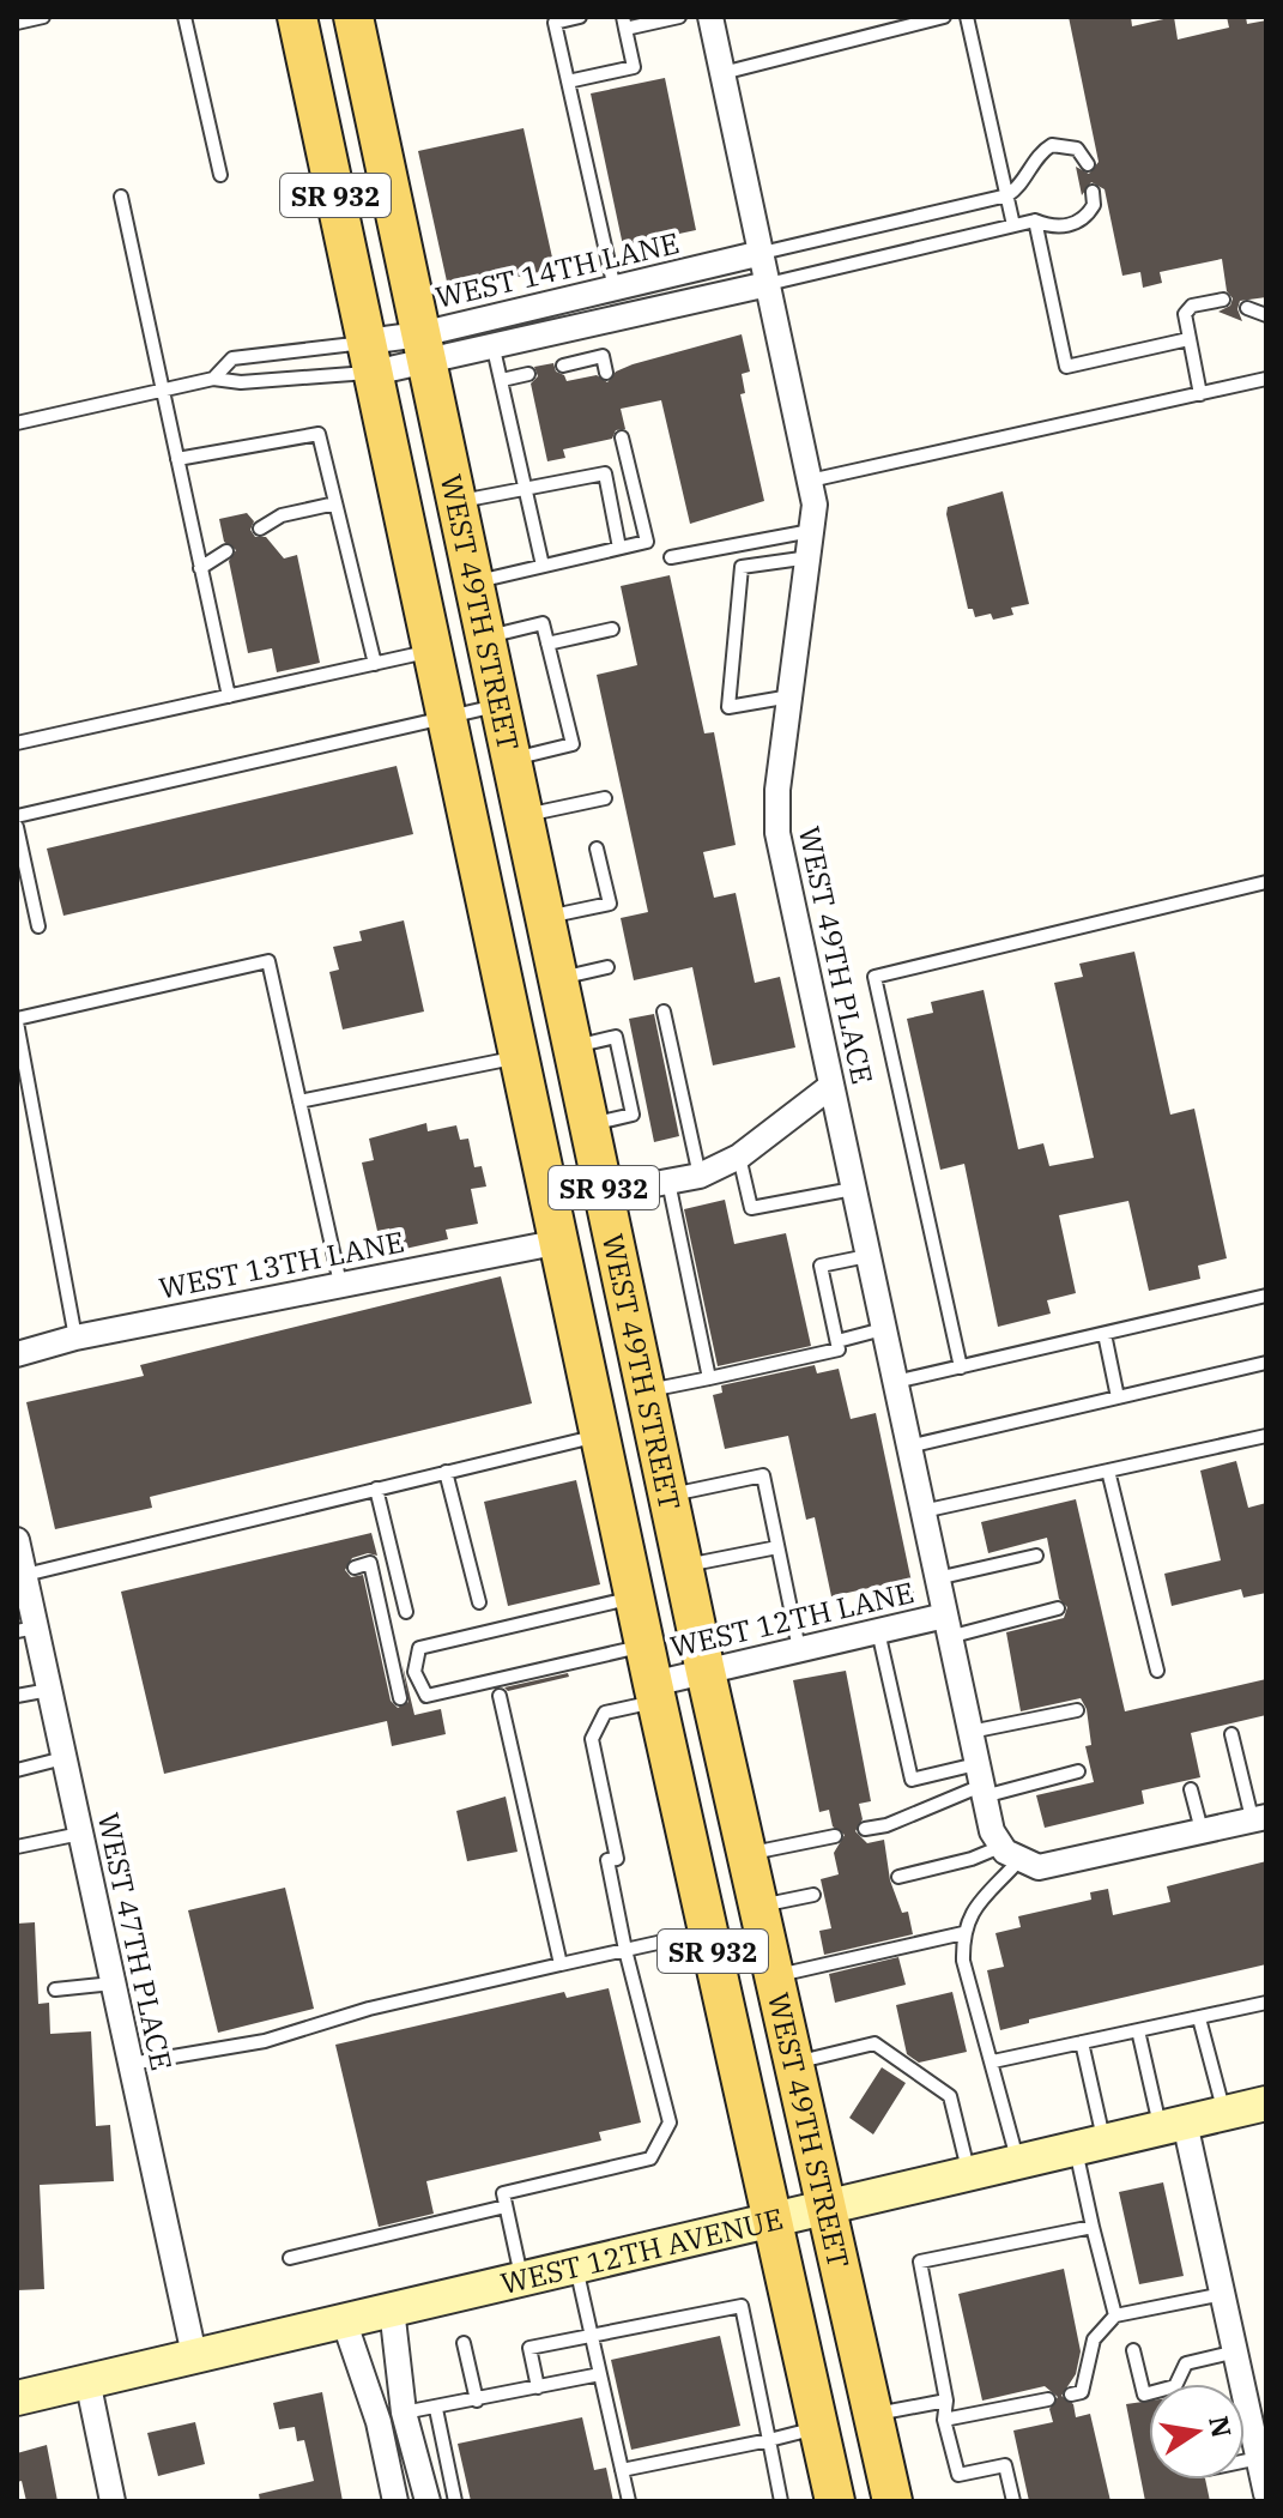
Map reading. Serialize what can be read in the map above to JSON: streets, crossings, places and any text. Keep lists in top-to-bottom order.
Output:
{
  "streets": {
    "main road": ["SR 932", "WEST 49TH STREET", "WEST 12TH AVENUE"],
    "street": [
      "WEST 14TH LANE",
      "WEST 49TH PLACE",
      "WEST 13TH LANE",
      "WEST 12TH LANE",
      "WEST 47TH PLACE"
    ]
  },
  "crossings": [
    ["WEST 14TH LANE", "WEST 49TH STREET"],
    ["WEST 14TH LANE", "WEST 49TH PLACE"],
    ["WEST 49TH STREET", "WEST 13TH LANE"],
    ["WEST 49TH STREET", "WEST 12TH LANE"],
    ["WEST 49TH STREET", "WEST 12TH AVENUE"],
    ["WEST 49TH PLACE", "WEST 12TH LANE"],
    ["WEST 47TH PLACE", "WEST 12TH AVENUE"]
  ],
  "north": "right"
}
